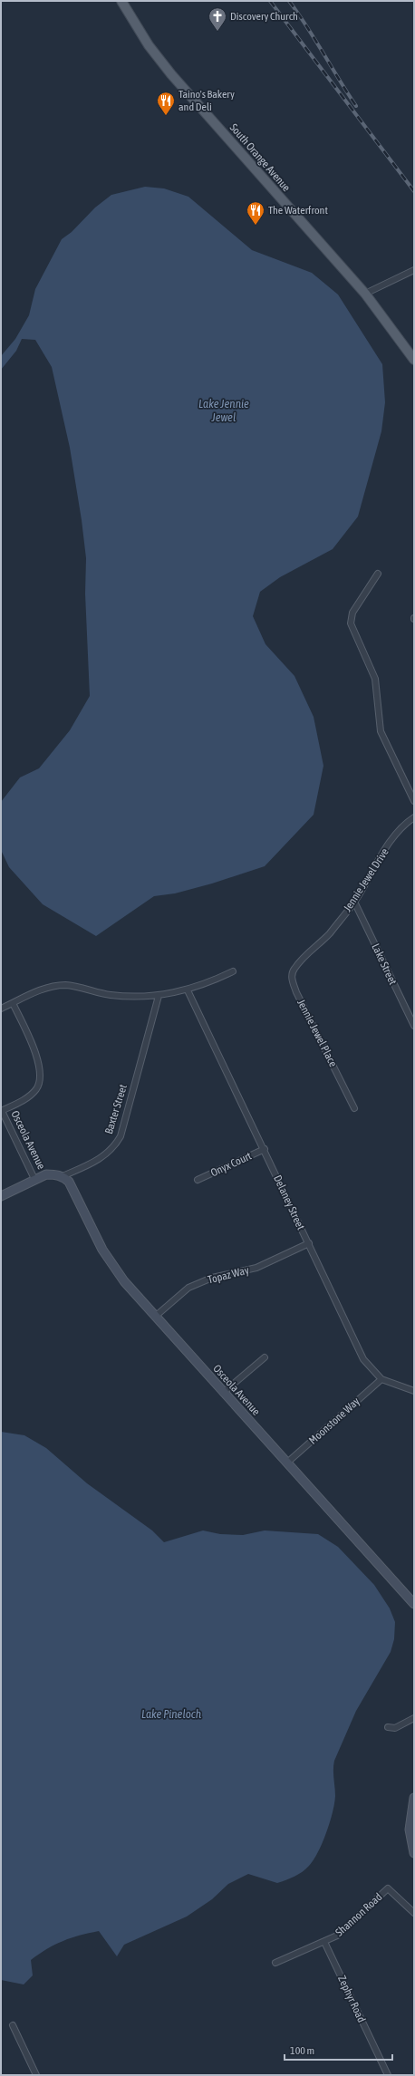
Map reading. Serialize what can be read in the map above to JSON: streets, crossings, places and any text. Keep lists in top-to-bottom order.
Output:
{
  "streets": {
    "main road": ["South Orange Avenue"],
    "street": [
      "Jennie Jewel Drive",
      "Lake Street",
      "Jennie Jewel Place",
      "Baxter Street",
      "Osceola Avenue",
      "Onyx Court",
      "Delaney Street",
      "Topaz Way",
      "Moonstone Way",
      "Shannon Road",
      "Zephyr Road"
    ]
  },
  "crossings": [
    ["Jennie Jewel Drive", "Lake Street"],
    ["Jennie Jewel Drive", "Jennie Jewel Place"],
    ["Baxter Street", "Osceola Avenue"],
    ["Osceola Avenue", "Topaz Way"],
    ["Osceola Avenue", "Moonstone Way"],
    ["Onyx Court", "Delaney Street"],
    ["Delaney Street", "Topaz Way"],
    ["Delaney Street", "Moonstone Way"],
    ["Shannon Road", "Zephyr Road"]
  ],
  "water": ["Lake Jennie Jewel", "Lake Pineloch"],
  "places": {
    "church": ["Discovery Church"],
    "restaurant": ["Taino's Bakery and Deli", "The Waterfront"]
  },
  "scale_bar": "100 m"
}
